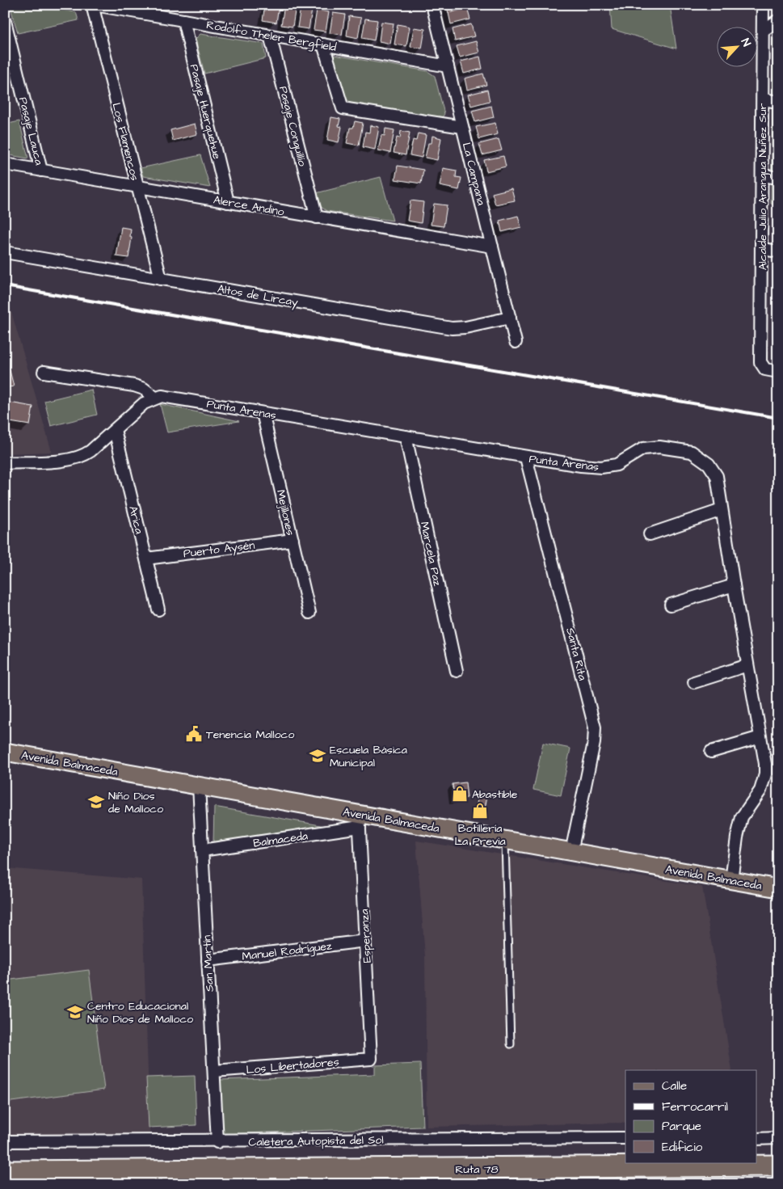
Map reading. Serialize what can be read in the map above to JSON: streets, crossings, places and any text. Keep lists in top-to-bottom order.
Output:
{
  "streets": {
    "highway": ["Ruta 78"],
    "main road": ["Avenida Balmaceda"],
    "street": [
      "Rodolfo Theler Bergfield",
      "Pasaje Huerquehue",
      "Pasaje Conguillío",
      "Pasaje Lauca",
      "Los Flamencos",
      "La Campana",
      "Alcalde Julio Arangua Nuñez Sur",
      "Alerce Andino",
      "Altos de Lircay",
      "Punta Arenas",
      "Mejillones",
      "Arica",
      "Puerto Aysén",
      "Marcela Paz",
      "Santa Rita",
      "Balmaceda",
      "Esperanza",
      "Manuel Rodríguez",
      "San Martín",
      "Los Libertadores",
      "Caletera Autopista del Sol"
    ]
  },
  "crossings": [
    ["Rodolfo Theler Bergfield", "Pasaje Huerquehue"],
    ["Rodolfo Theler Bergfield", "Pasaje Conguillío"],
    ["Rodolfo Theler Bergfield", "Los Flamencos"],
    ["Rodolfo Theler Bergfield", "La Campana"],
    ["Pasaje Huerquehue", "Alerce Andino"],
    ["Pasaje Conguillío", "Alerce Andino"],
    ["Pasaje Lauca", "Alerce Andino"],
    ["Los Flamencos", "Alerce Andino"],
    ["Los Flamencos", "Altos de Lircay"],
    ["La Campana", "Alerce Andino"],
    ["La Campana", "Altos de Lircay"],
    ["Punta Arenas", "Mejillones"],
    ["Punta Arenas", "Marcela Paz"],
    ["Punta Arenas", "Santa Rita"],
    ["Punta Arenas", "Avenida Balmaceda"],
    ["Mejillones", "Puerto Aysén"],
    ["Arica", "Puerto Aysén"],
    ["Santa Rita", "Avenida Balmaceda"],
    ["Avenida Balmaceda", "Balmaceda"],
    ["Avenida Balmaceda", "Esperanza"],
    ["Avenida Balmaceda", "San Martín"],
    ["Balmaceda", "Esperanza"],
    ["Balmaceda", "San Martín"],
    ["Esperanza", "Manuel Rodríguez"],
    ["Esperanza", "Los Libertadores"],
    ["Manuel Rodríguez", "San Martín"],
    ["San Martín", "Los Libertadores"],
    ["San Martín", "Caletera Autopista del Sol"]
  ],
  "places": {
    "public building": ["Tenencia Malloco"],
    "school or university": ["Escuela Básica Municipal", "Niño Dios de Malloco", "Centro Educacional Niño Dios de Malloco"],
    "shop": ["Abastible", "Botillería La Previa"]
  },
  "legend": [
    "Calle",
    "Ferrocarril",
    "Parque",
    "Edificio"
  ],
  "north": "top right"
}
